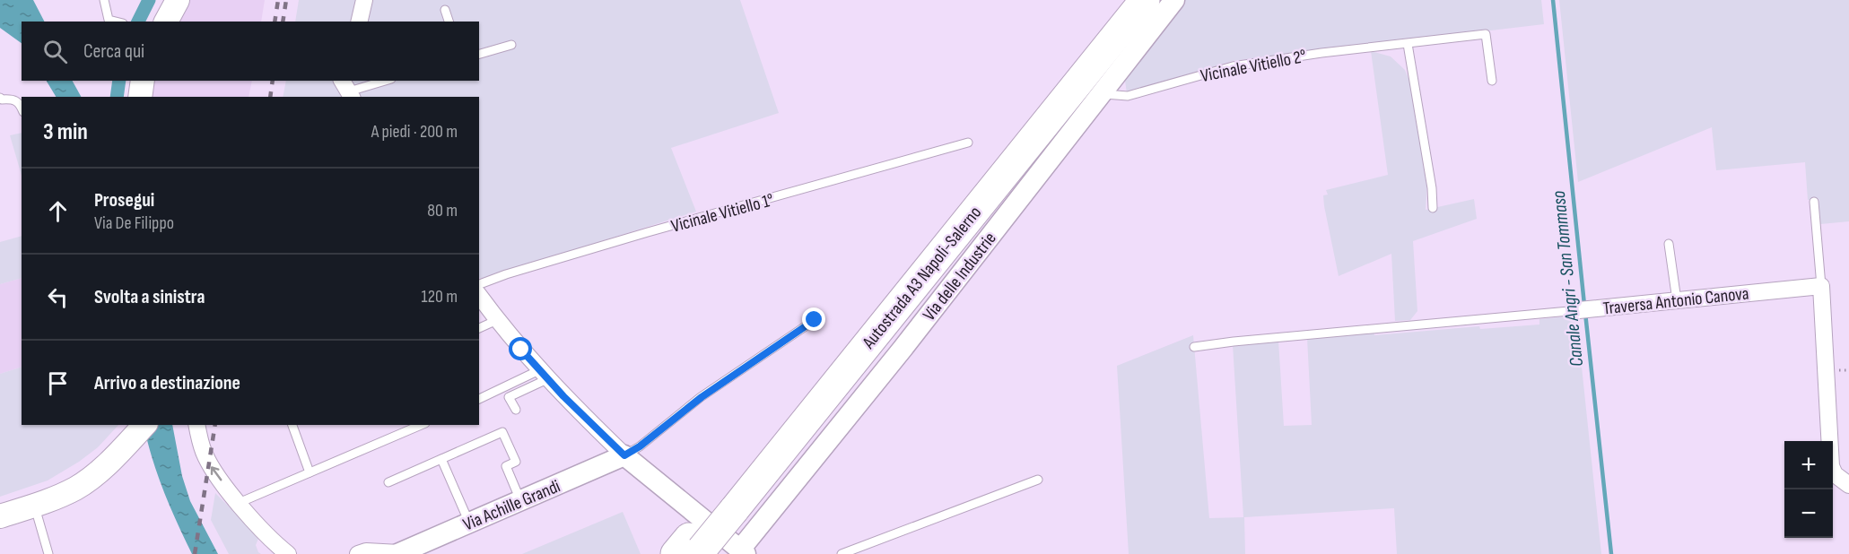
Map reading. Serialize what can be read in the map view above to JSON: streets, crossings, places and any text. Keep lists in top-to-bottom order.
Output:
{
  "streets": {
    "highway": ["Autostrada A3 Napoli-Salerno"],
    "street": ["Via delle Industrie", "Traversa Antonio Canova", "Via Achille Grandi"],
    "lane": ["Vicinale Vitiello 2°", "Vicinale Vitiello 1°"]
  },
  "crossings": [
    ["Vicinale Vitiello 2°", "Via delle Industrie"]
  ],
  "water": ["Canale Angri - San Tommaso"],
  "page": {
    "search": "Cerca qui",
    "heading": ["3 min", "A piedi · 200 m"],
    "list": [
      ["Prosegui", "Via De Filippo", "80 m"],
      ["Svolta a sinistra", "120 m"],
      "Arrivo a destinazione"
    ],
    "map_buttons": ["+", "−"]
  }
}
